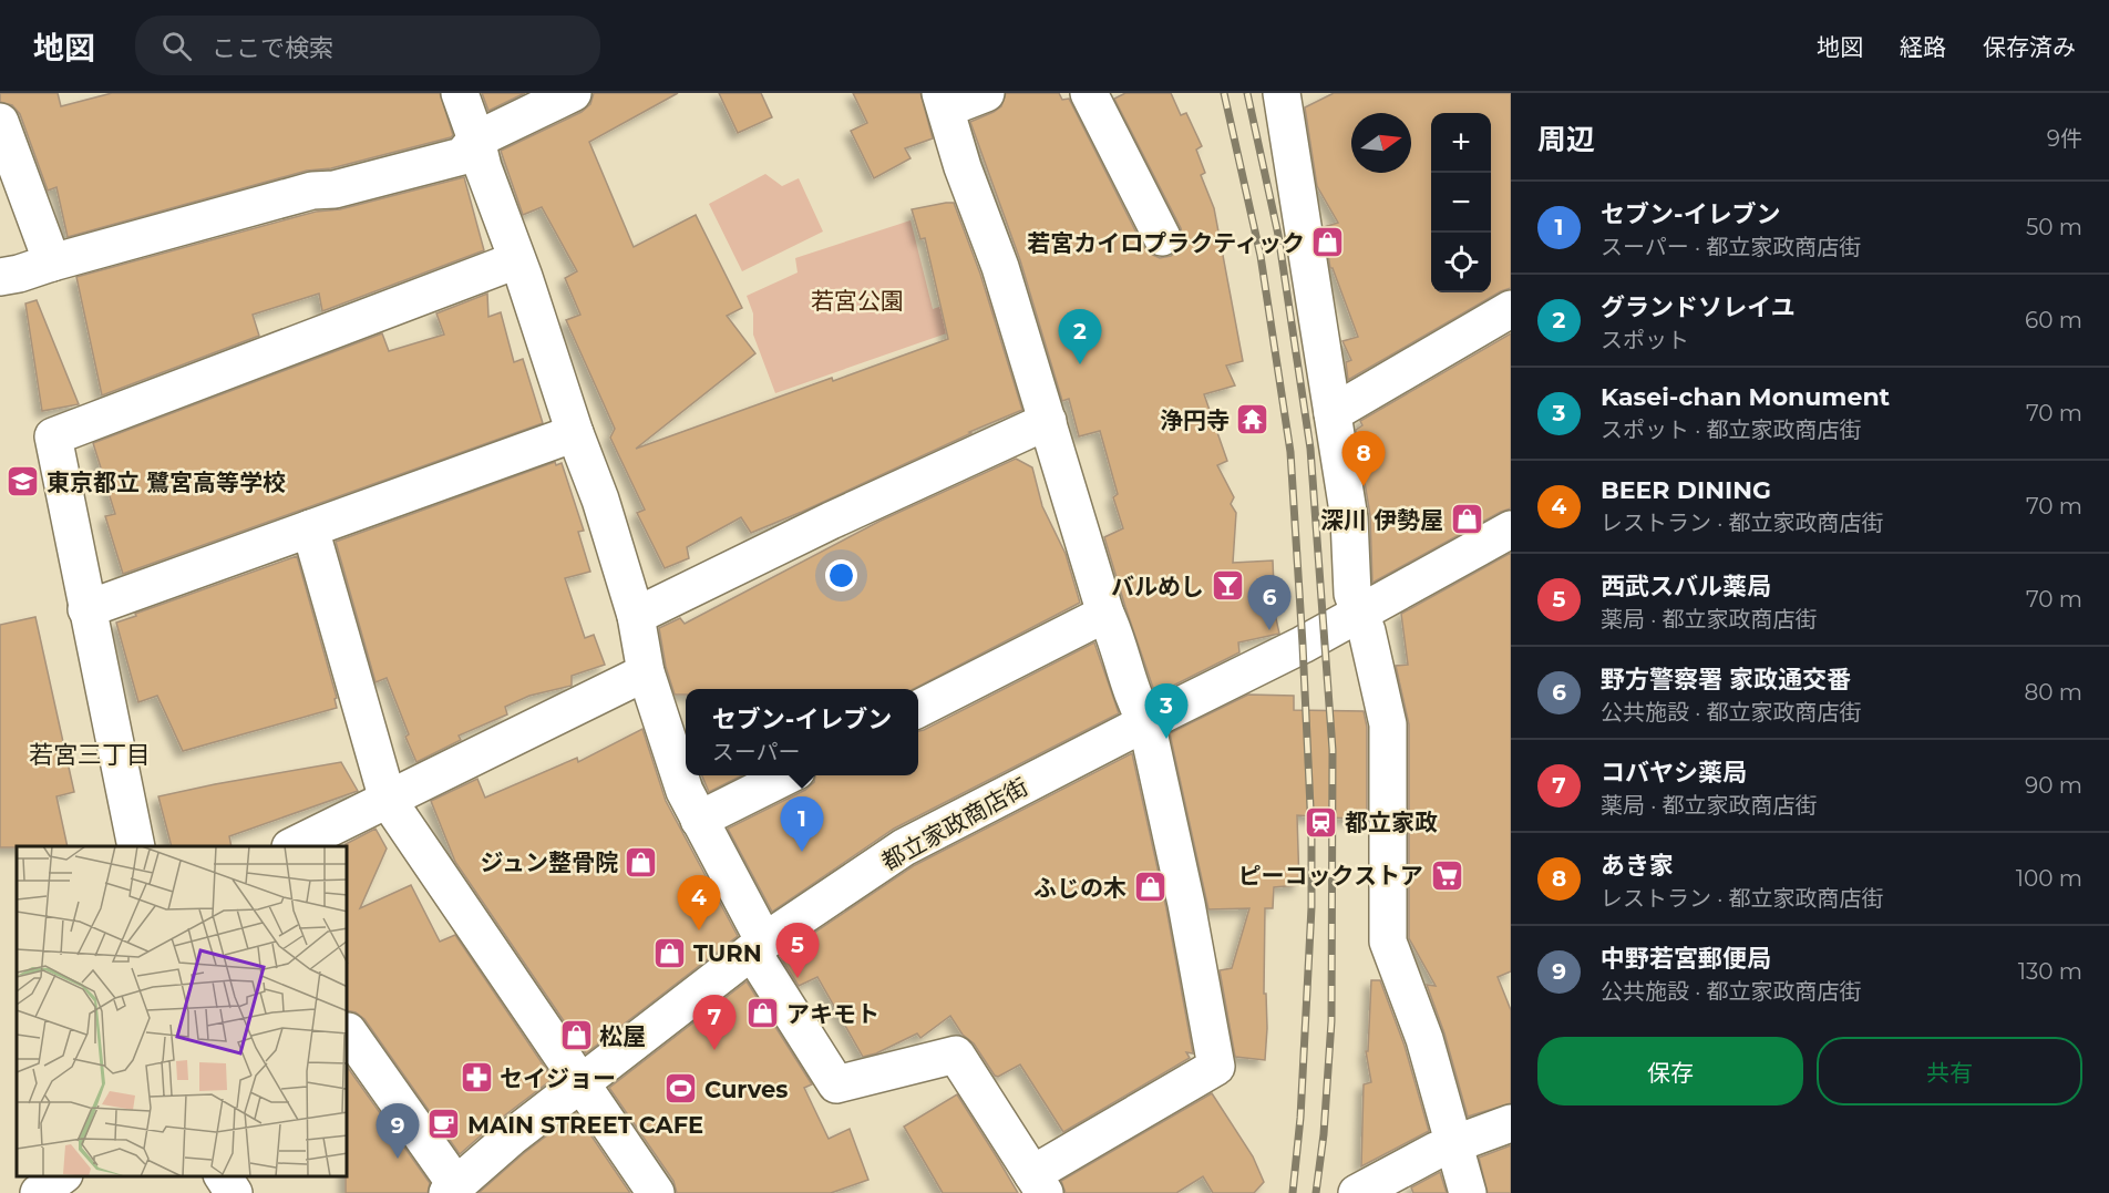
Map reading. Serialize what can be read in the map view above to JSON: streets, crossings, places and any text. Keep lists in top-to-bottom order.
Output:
{
  "streets": {
    "street": ["都立家政商店街"]
  },
  "districts": ["若宮三丁目"],
  "parks": ["若宮公園"],
  "places": {
    "shop": [
      "若宮カイロプラクティック",
      "深川 伊勢屋",
      "ジュン整骨院",
      "ふじの木",
      "TURN",
      "アキモト",
      "松屋"
    ],
    "temple": ["浄円寺"],
    "school or university": ["東京都立 鷺宮高等学校"],
    "bar": ["バルめし"],
    "station": ["都立家政"],
    "supermarket": ["ピーコックストア"],
    "pharmacy": ["セイジョー"],
    "sports": ["Curves"],
    "cafe": ["MAIN STREET CAFE"]
  },
  "north": "right",
  "page": {
    "header": "地図",
    "search": "ここで検索",
    "nav": ["地図", "経路", "保存済み"],
    "heading": ["周辺", "9件"],
    "map_buttons": ["+", "−"],
    "list": [
      {
        "mark": "1",
        "name": "セブン-イレブン",
        "note": "スーパー · 都立家政商店街",
        "value": "50 m"
      },
      {
        "mark": "2",
        "name": "グランドソレイユ",
        "note": "スポット",
        "value": "60 m"
      },
      {
        "mark": "3",
        "name": "Kasei-chan Monument",
        "note": "スポット · 都立家政商店街",
        "value": "70 m"
      },
      {
        "mark": "4",
        "name": "BEER DINING",
        "note": "レストラン · 都立家政商店街",
        "value": "70 m"
      },
      {
        "mark": "5",
        "name": "西武スバル薬局",
        "note": "薬局 · 都立家政商店街",
        "value": "70 m"
      },
      {
        "mark": "6",
        "name": "野方警察署 家政通交番",
        "note": "公共施設 · 都立家政商店街",
        "value": "80 m"
      },
      {
        "mark": "7",
        "name": "コバヤシ薬局",
        "note": "薬局 · 都立家政商店街",
        "value": "90 m"
      },
      {
        "mark": "8",
        "name": "あき家",
        "note": "レストラン · 都立家政商店街",
        "value": "100 m"
      },
      {
        "mark": "9",
        "name": "中野若宮郵便局",
        "note": "公共施設 · 都立家政商店街",
        "value": "130 m"
      }
    ],
    "pins": [
      "2",
      "8",
      "6",
      "3",
      "1",
      "4",
      "5",
      "7",
      "9"
    ],
    "popup": ["セブン-イレブン", "スーパー"],
    "buttons": ["保存", "共有"]
  }
}
